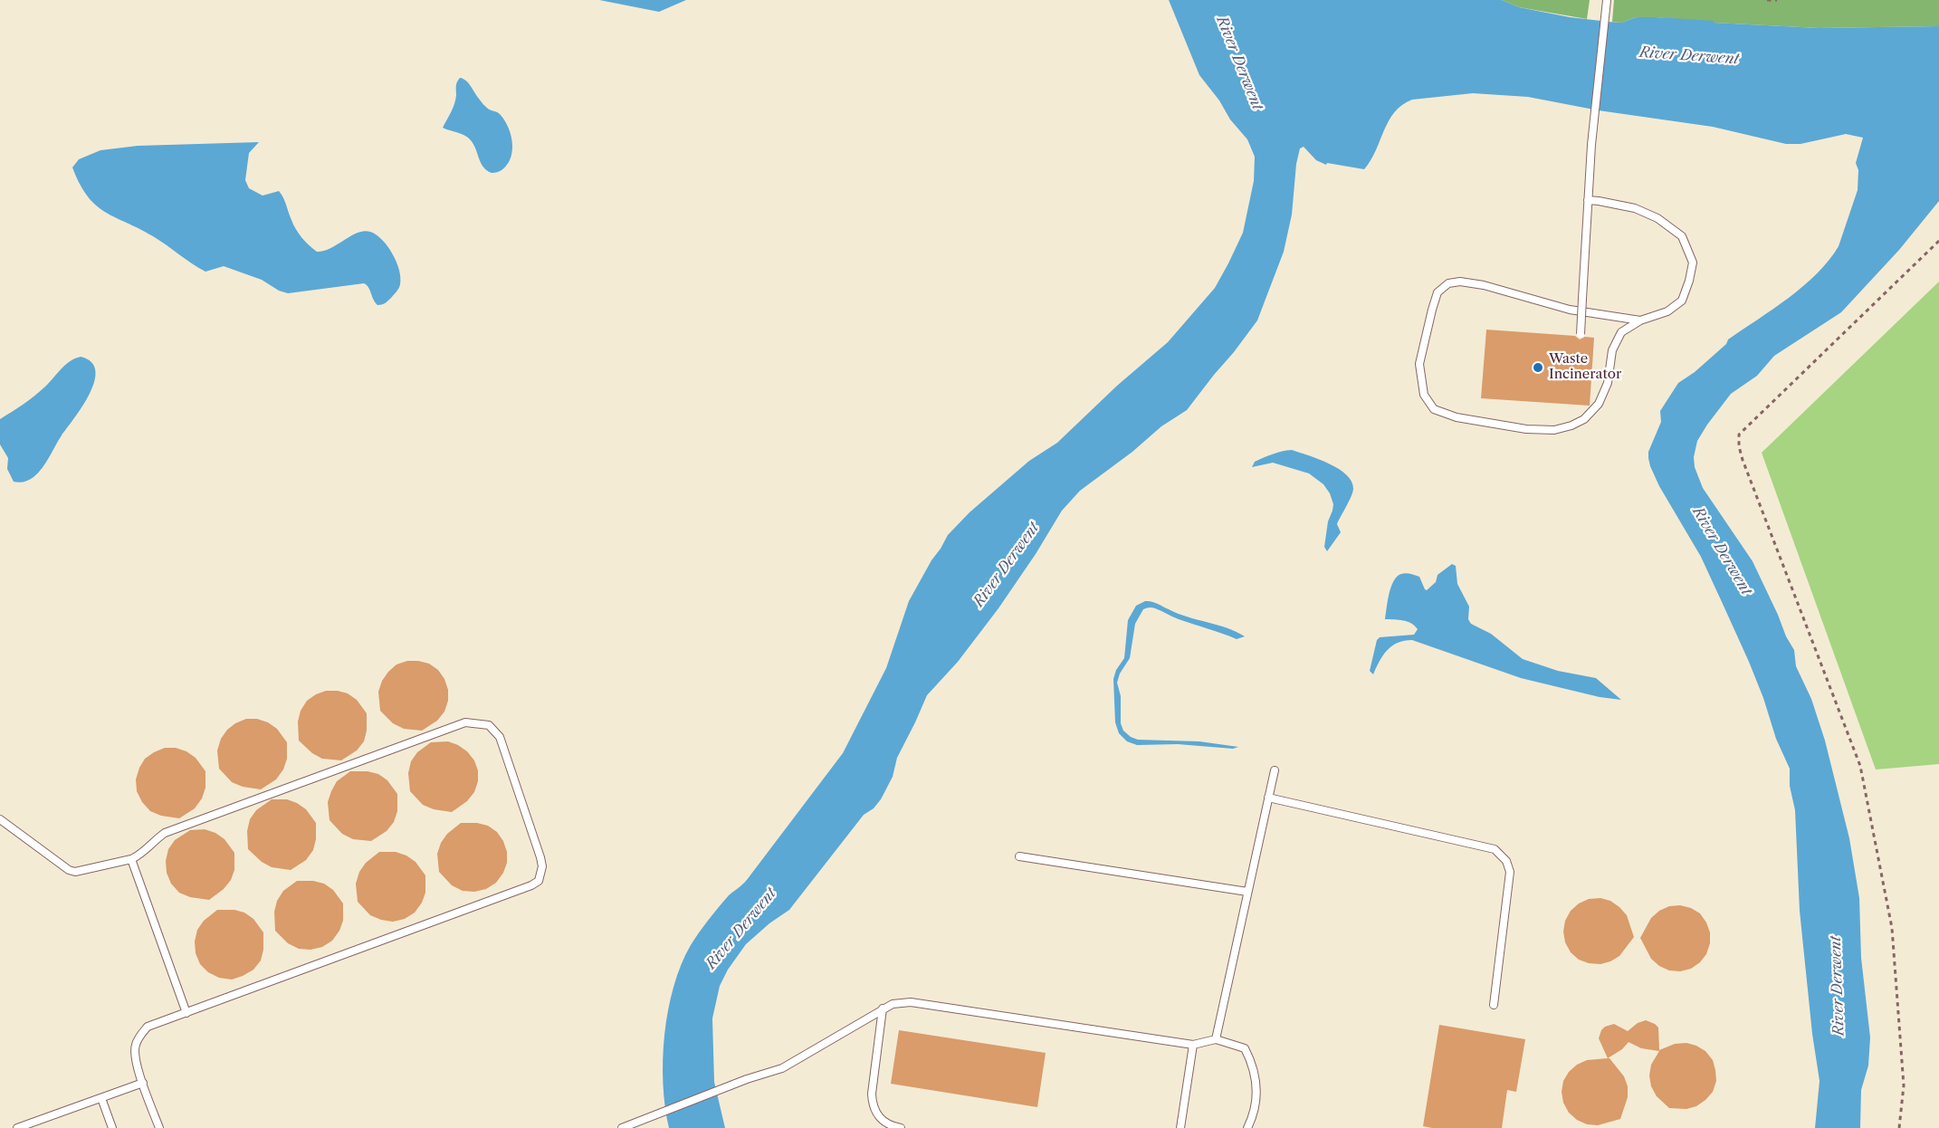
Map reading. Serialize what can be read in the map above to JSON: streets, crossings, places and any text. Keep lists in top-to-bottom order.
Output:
{
  "water": ["River Derwent"],
  "places": ["Waste Incinerator"]
}
